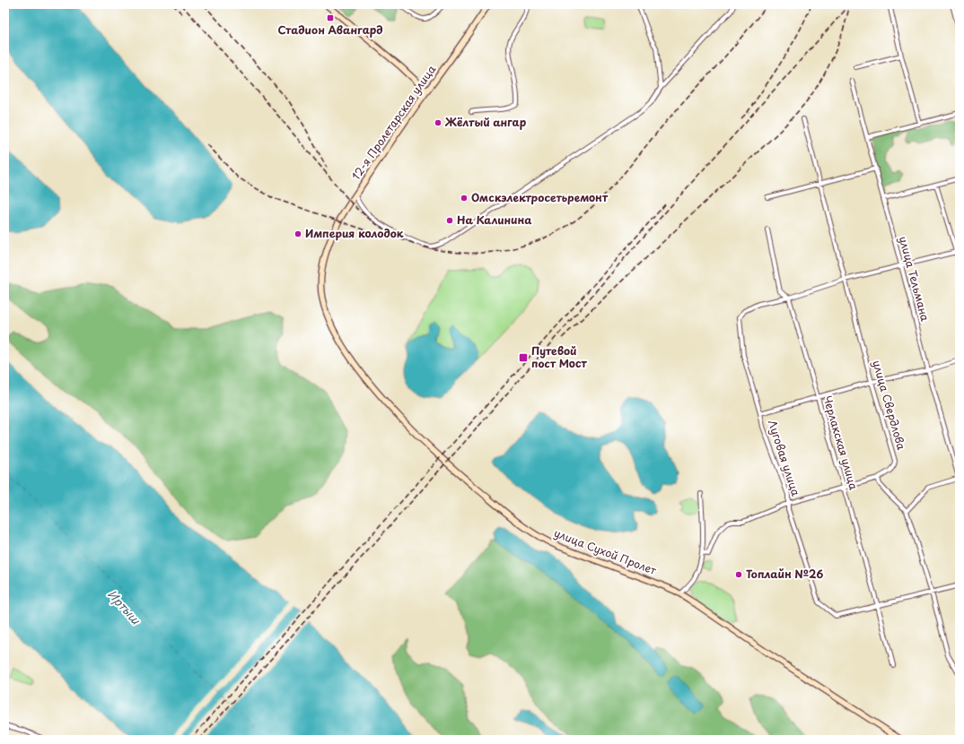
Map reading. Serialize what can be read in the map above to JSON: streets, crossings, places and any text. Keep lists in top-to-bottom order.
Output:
{
  "streets": {
    "main road": ["12-я Пролетарская улица", "улица Сухой Пролет"],
    "street": [
      "улица Тельмана",
      "улица Свердлова",
      "Черлакская улица",
      "Луговая улица"
    ]
  },
  "crossings": [
    ["12-я Пролетарская улица", "улица Сухой Пролет"],
    ["улица Свердлова", "Черлакская улица"],
    ["улица Свердлова", "Луговая улица"],
    ["Черлакская улица", "Луговая улица"]
  ],
  "water": ["Иртыш"],
  "places": {
    "transit": ["Стадион Авангард", "Путевой пост Мост"],
    "other": [
      "Жёлтый ангар",
      "Омскэлектросетьремонт",
      "На Калинина",
      "Империя колодок",
      "Топлайн №26"
    ]
  }
}
